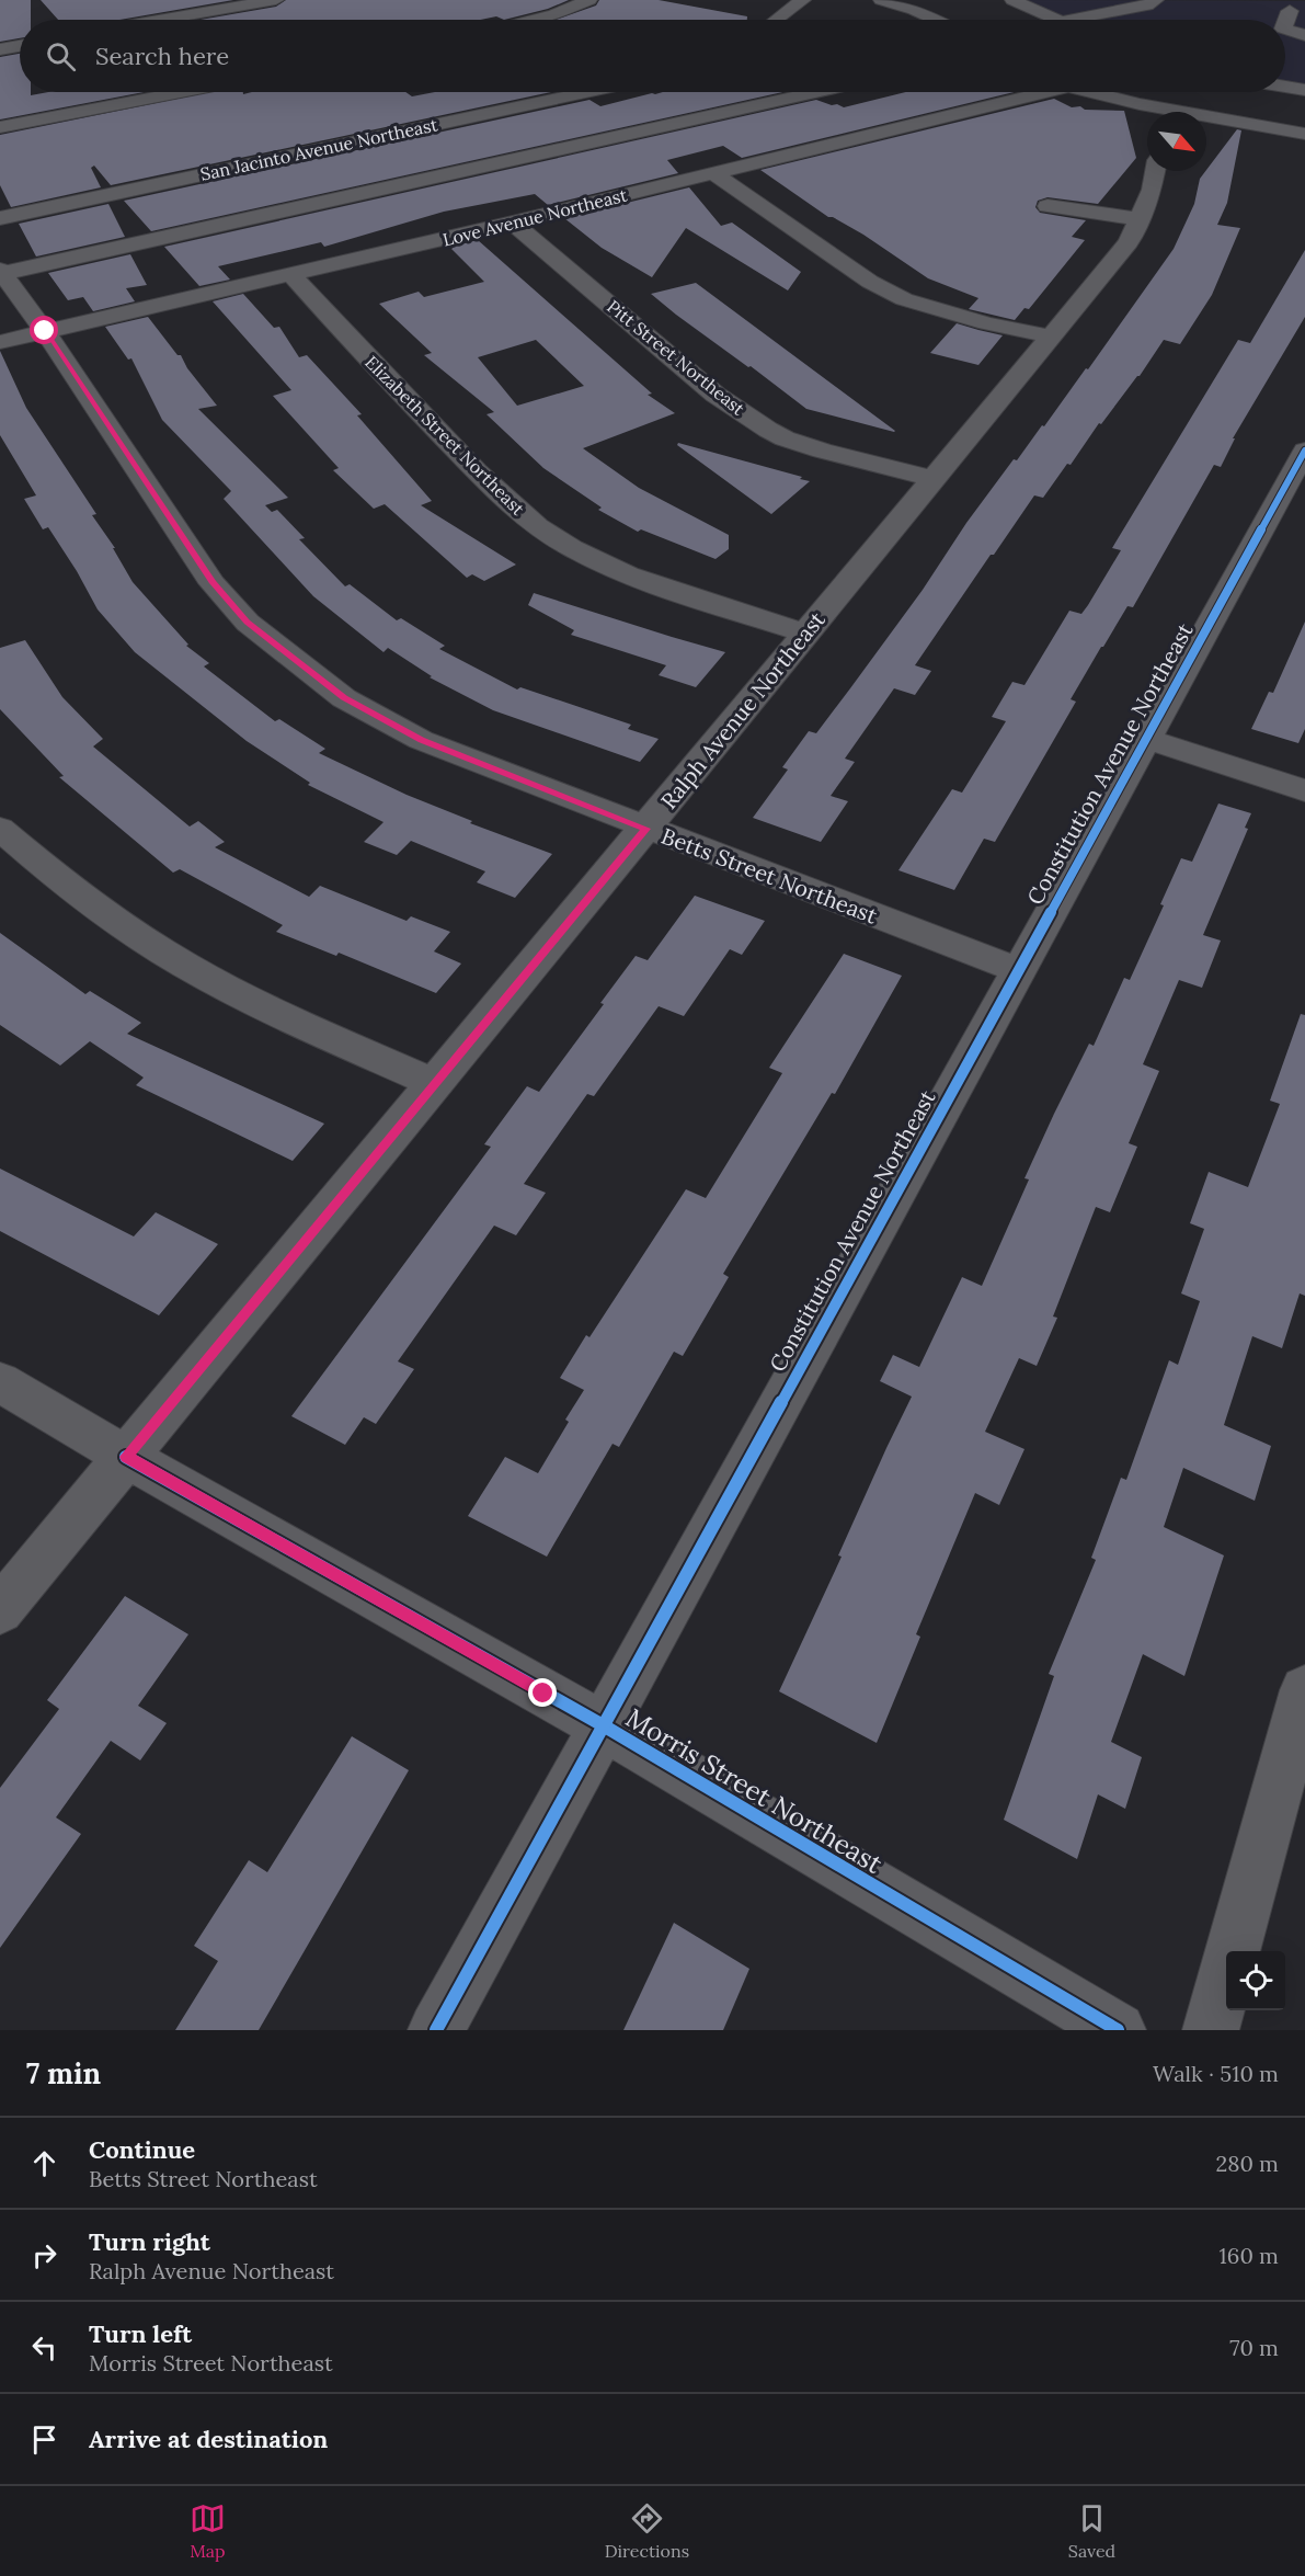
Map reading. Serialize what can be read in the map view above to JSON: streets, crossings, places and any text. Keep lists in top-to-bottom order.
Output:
{
  "streets": {
    "street": [
      "San Jacinto Avenue Northeast",
      "Love Avenue Northeast",
      "Pitt Street Northeast",
      "Elizabeth Street Northeast",
      "Ralph Avenue Northeast",
      "Constitution Avenue Northeast",
      "Betts Street Northeast",
      "Morris Street Northeast"
    ]
  },
  "crossings": [
    ["Love Avenue Northeast", "Pitt Street Northeast"],
    ["Love Avenue Northeast", "Elizabeth Street Northeast"],
    ["Love Avenue Northeast", "Betts Street Northeast"],
    ["Pitt Street Northeast", "Ralph Avenue Northeast"],
    ["Elizabeth Street Northeast", "Ralph Avenue Northeast"],
    ["Ralph Avenue Northeast", "Betts Street Northeast"],
    ["Ralph Avenue Northeast", "Morris Street Northeast"],
    ["Constitution Avenue Northeast", "Betts Street Northeast"],
    ["Constitution Avenue Northeast", "Morris Street Northeast"]
  ],
  "north": "bottom right",
  "page": {
    "search": "Search here",
    "heading": ["7 min", "Walk · 510 m"],
    "list": [
      ["Continue", "Betts Street Northeast", "280 m"],
      ["Turn right", "Ralph Avenue Northeast", "160 m"],
      ["Turn left", "Morris Street Northeast", "70 m"],
      "Arrive at destination"
    ],
    "nav": ["Map", "Directions", "Saved"]
  }
}
